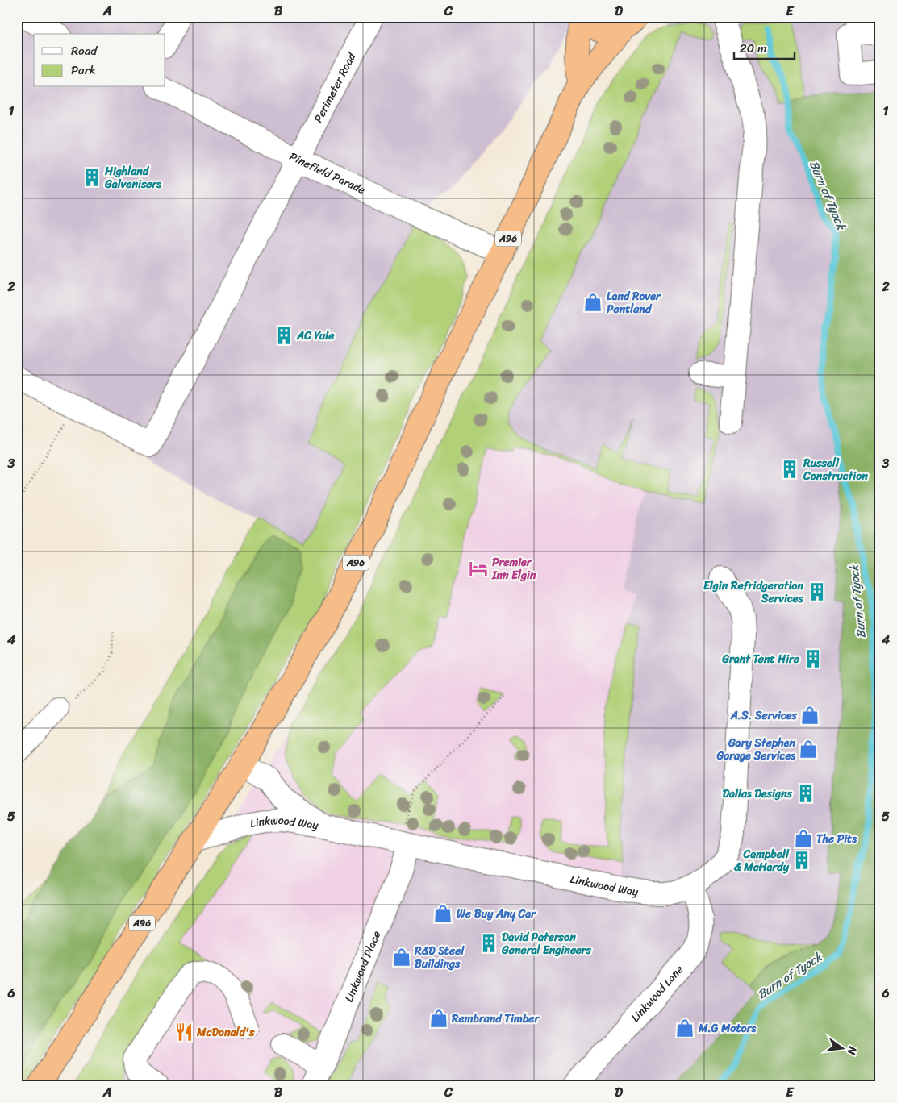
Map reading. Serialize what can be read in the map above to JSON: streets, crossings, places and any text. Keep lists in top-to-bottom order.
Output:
{
  "streets": {
    "highway": ["A96"],
    "street": [
      "Perimeter Road",
      "Pinefield Parade",
      "Linkwood Way",
      "Linkwood Place",
      "Linkwood Lane"
    ]
  },
  "crossings": [
    ["Perimeter Road", "Pinefield Parade"],
    ["Pinefield Parade", "A96"],
    ["A96", "Linkwood Way"],
    ["Linkwood Way", "Linkwood Place"],
    ["Linkwood Way", "Linkwood Lane"]
  ],
  "water": ["Burn of Tyock"],
  "places": {
    "building": [
      "Highland Galvenisers",
      "AC Yule",
      "Russell Construction",
      "Elgin Refridgeration Services",
      "Grant Tent Hire",
      "Dallas Designs",
      "Campbell & McHardy",
      "David Paterson General Engineers"
    ],
    "shop": [
      "Land Rover Pentland",
      "A.S. Services",
      "Gary Stephen Garage Services",
      "The Pits",
      "We Buy Any Car",
      "R&D Steel Buildings",
      "Rembrand Timber",
      "M.G Motors"
    ],
    "hotel": ["Premier Inn Elgin"],
    "restaurant": ["McDonald's"]
  },
  "legend": ["Road", "Park"],
  "scale_bar": "20 m",
  "north": "right",
  "grid": {
    "columns": [
      "A",
      "B",
      "C",
      "D",
      "E"
    ],
    "rows": [
      "1",
      "2",
      "3",
      "4",
      "5",
      "6"
    ]
  }
}
